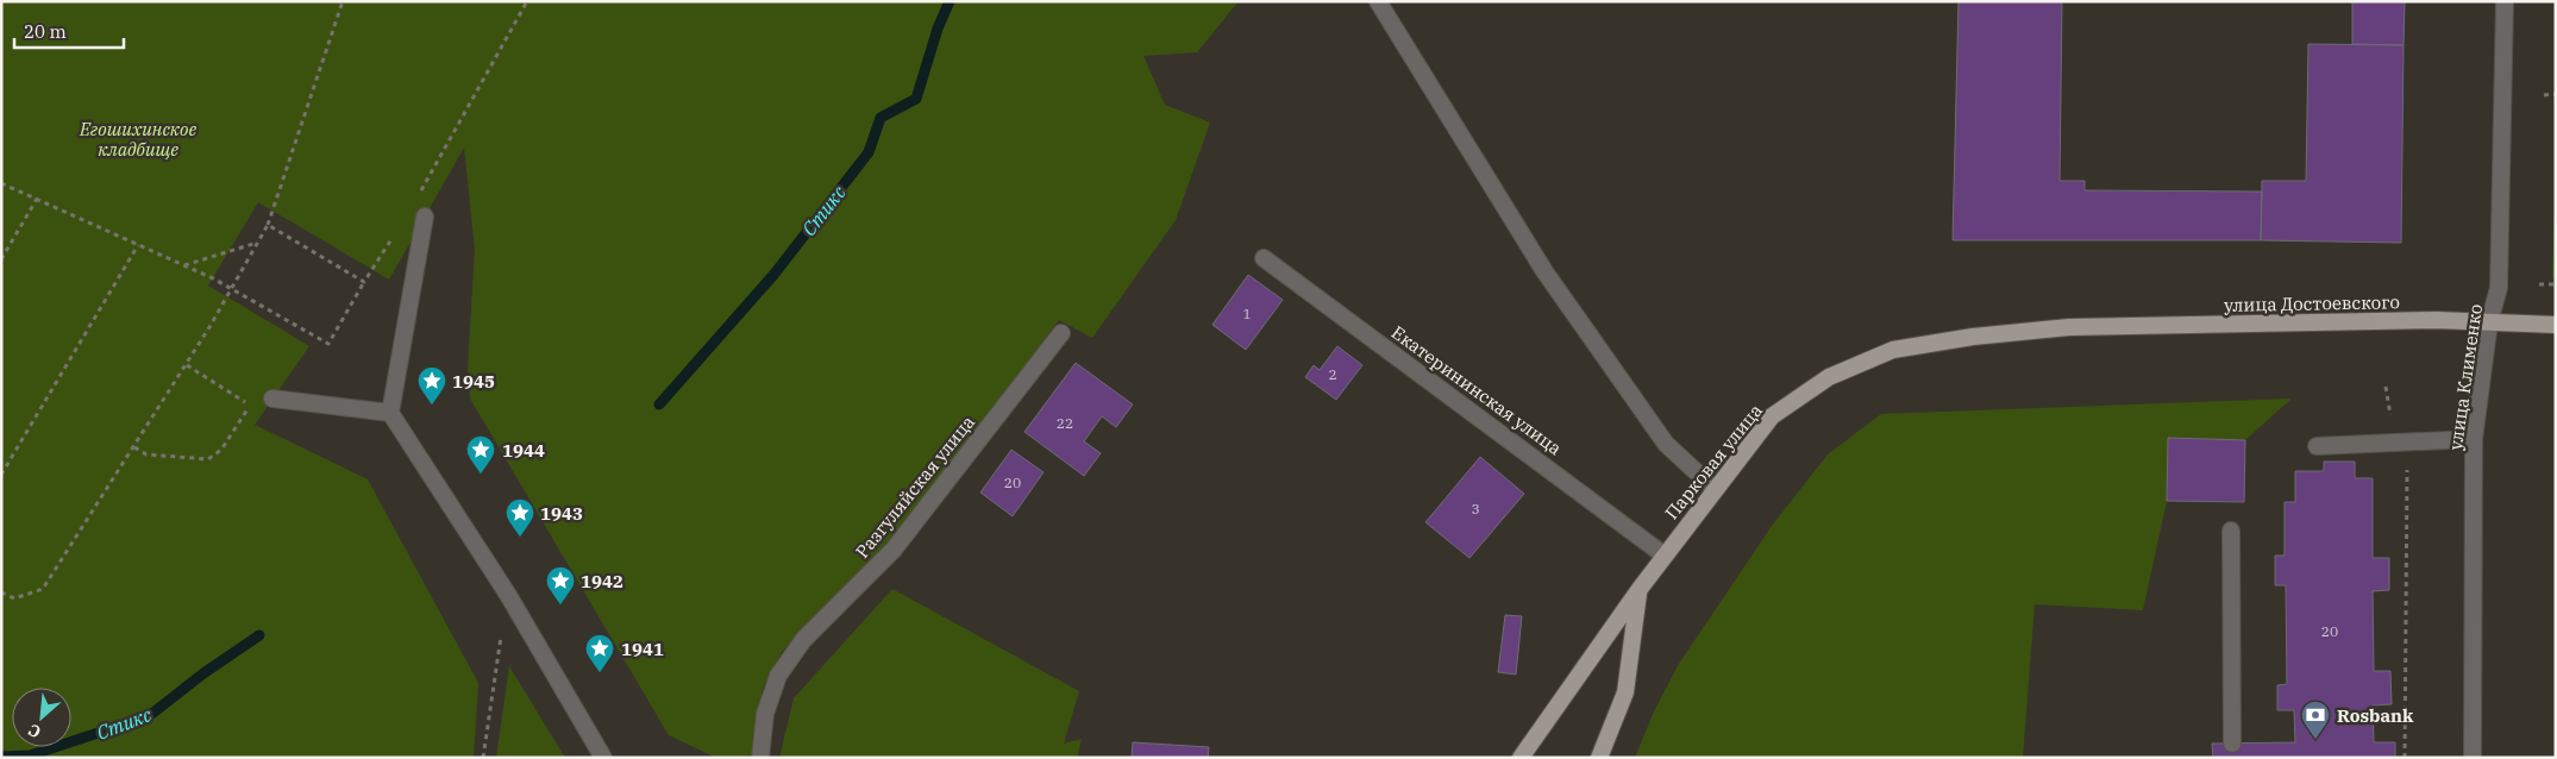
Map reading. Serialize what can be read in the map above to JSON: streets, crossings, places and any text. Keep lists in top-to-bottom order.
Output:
{
  "streets": {
    "main road": ["улица Достоевского", "Парковая улица"],
    "street": ["улица Клименко", "Екатерининская улица", "Разгуляйская улица"]
  },
  "crossings": [
    ["улица Достоевского", "улица Клименко"],
    ["улица Достоевского", "Парковая улица"],
    ["Екатерининская улица", "Парковая улица"]
  ],
  "water": ["Стикс"],
  "parks": ["Егошихинское кладбище"],
  "places": {
    "place": [
      "1945",
      "1944",
      "1943",
      "1942",
      "1941"
    ],
    "bank": ["Rosbank"]
  },
  "house_numbers": [
    "1",
    "2",
    "22",
    "20",
    "3",
    "20"
  ],
  "scale_bar": "20 m",
  "north": "bottom left"
}
